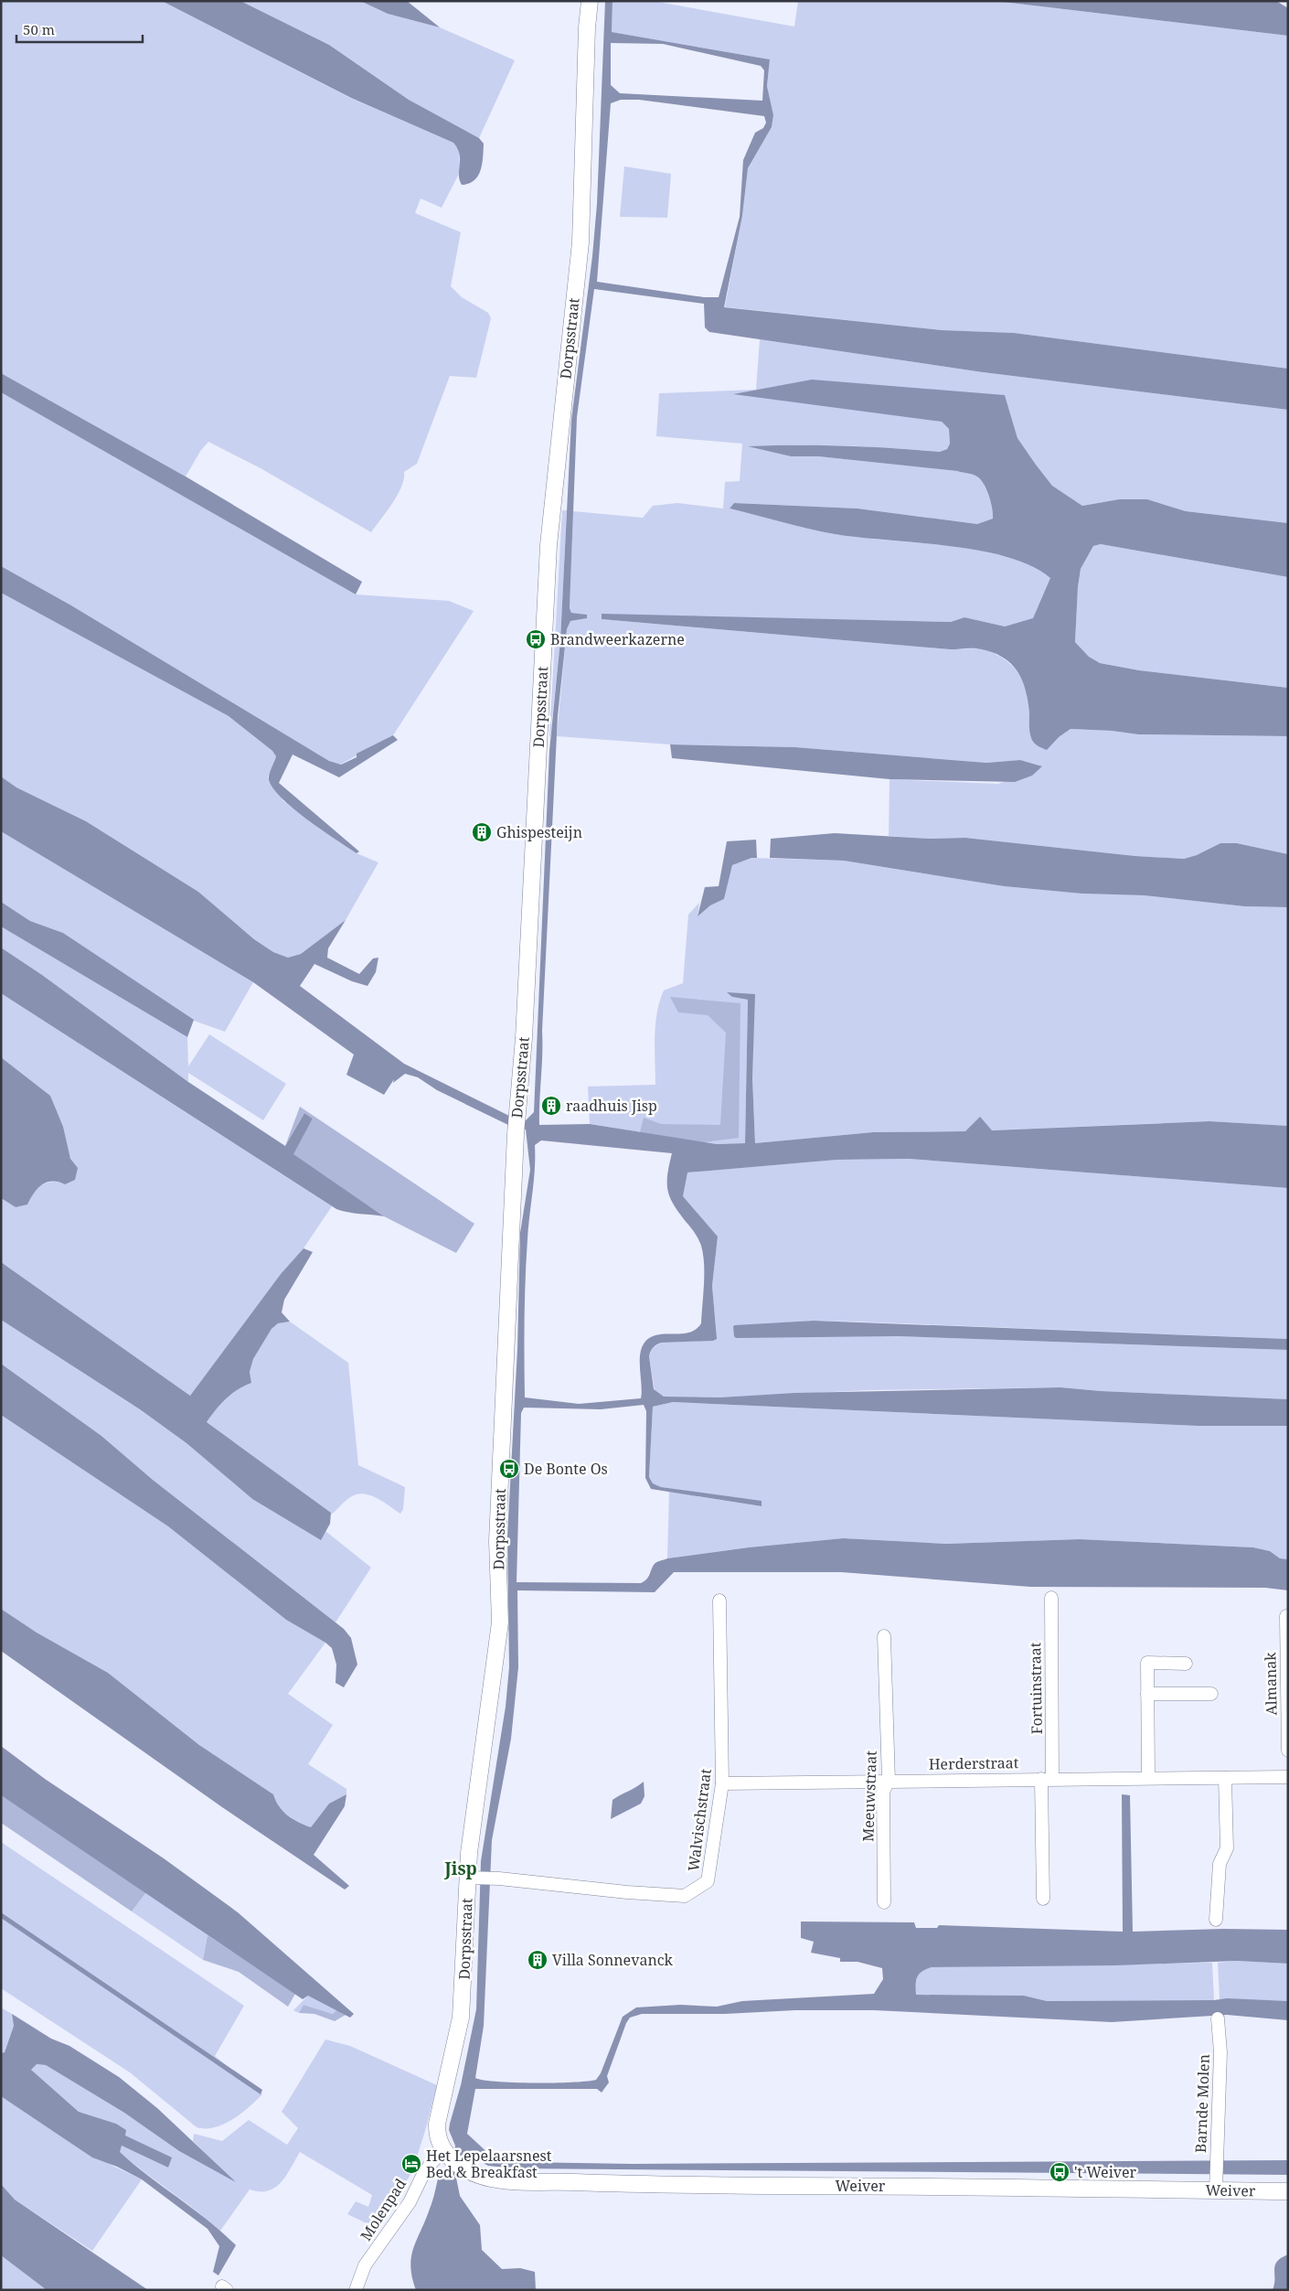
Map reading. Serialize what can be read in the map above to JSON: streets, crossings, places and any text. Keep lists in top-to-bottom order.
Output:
{
  "streets": {
    "street": [
      "Dorpsstraat",
      "Almanak",
      "Fortuinstraat",
      "Herderstraat",
      "Meeuwstraat",
      "Walvischstraat",
      "Barnde Molen",
      "Weiver",
      "Molenpad"
    ]
  },
  "crossings": [
    ["Dorpsstraat", "Walvischstraat"],
    ["Dorpsstraat", "Weiver"],
    ["Dorpsstraat", "Molenpad"],
    ["Fortuinstraat", "Herderstraat"],
    ["Herderstraat", "Meeuwstraat"],
    ["Herderstraat", "Walvischstraat"],
    ["Barnde Molen", "Weiver"],
    ["Weiver", "Molenpad"]
  ],
  "districts": ["Jisp"],
  "places": {
    "bus stop": ["Brandweerkazerne", "De Bonte Os", "'t Weiver"],
    "building": ["Ghispesteijn", "raadhuis Jisp", "Villa Sonnevanck"],
    "hotel": ["Het Lepelaarsnest Bed & Breakfast"]
  },
  "scale_bar": "50 m"
}
